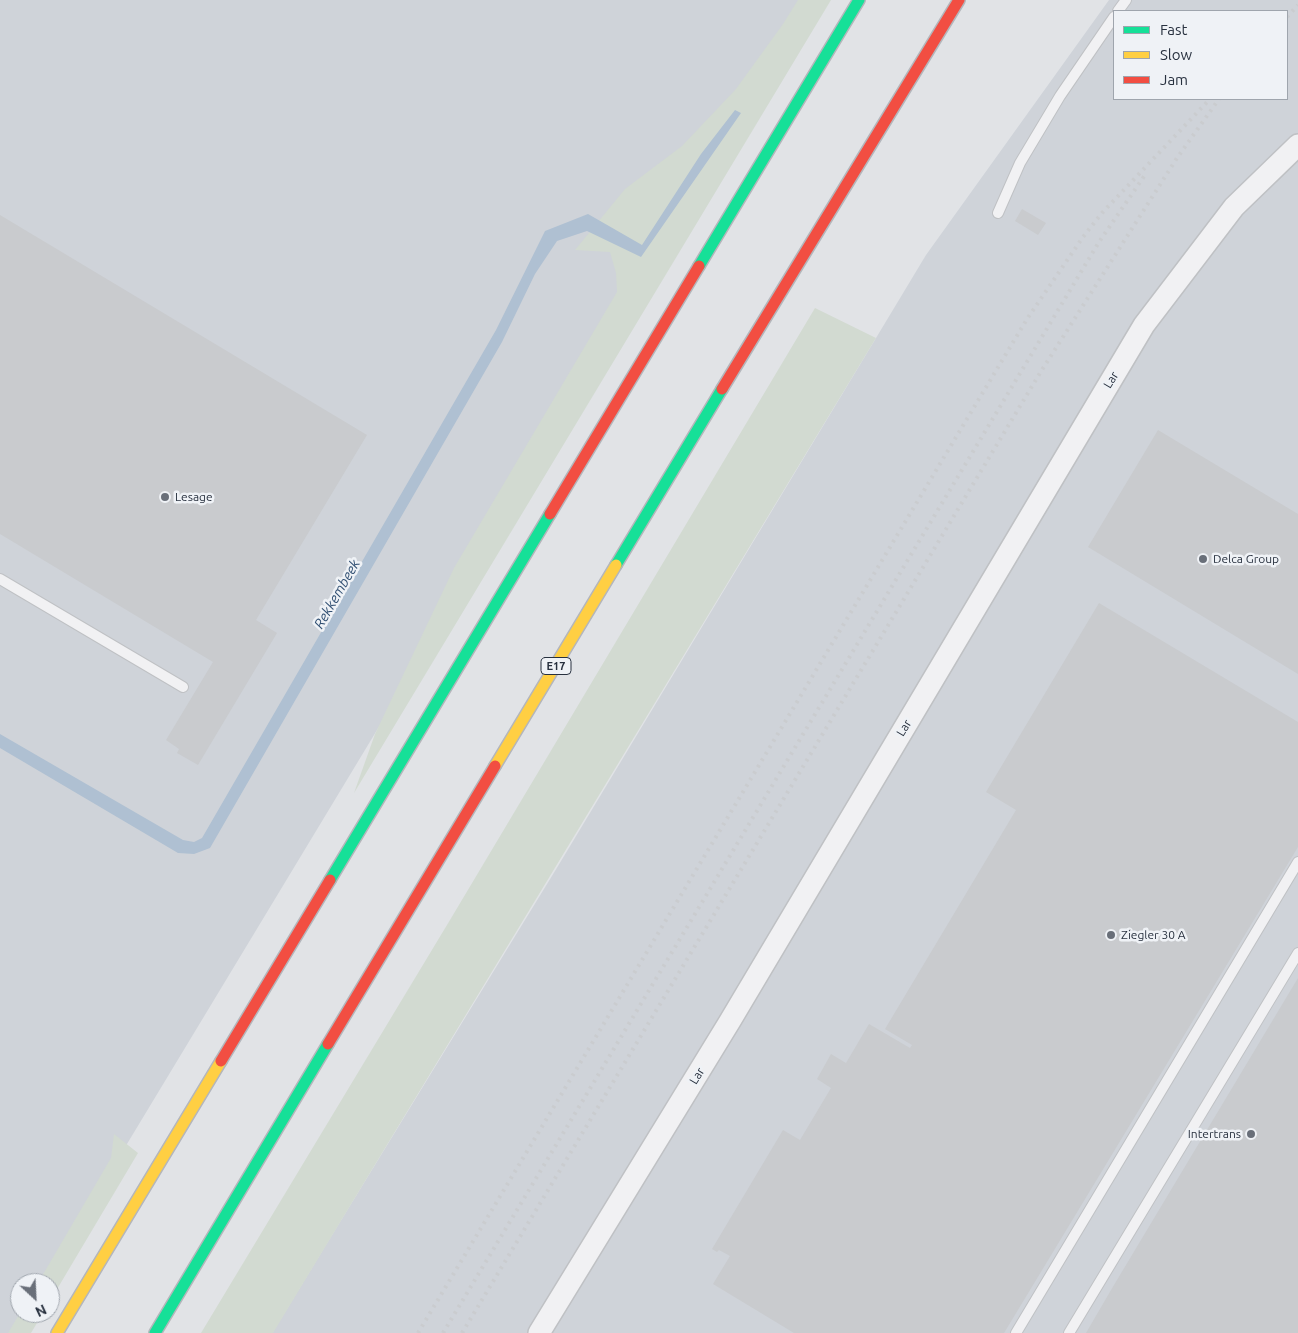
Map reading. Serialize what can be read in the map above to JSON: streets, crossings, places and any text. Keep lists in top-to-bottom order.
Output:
{
  "streets": {
    "highway": ["E17"],
    "street": ["Lar"]
  },
  "water": ["Rekkembeek"],
  "places": [
    "Lesage",
    "Delca Group",
    "Ziegler 30 A",
    "Intertrans"
  ],
  "legend": ["Fast", "Slow", "Jam"],
  "north": "bottom right"
}
